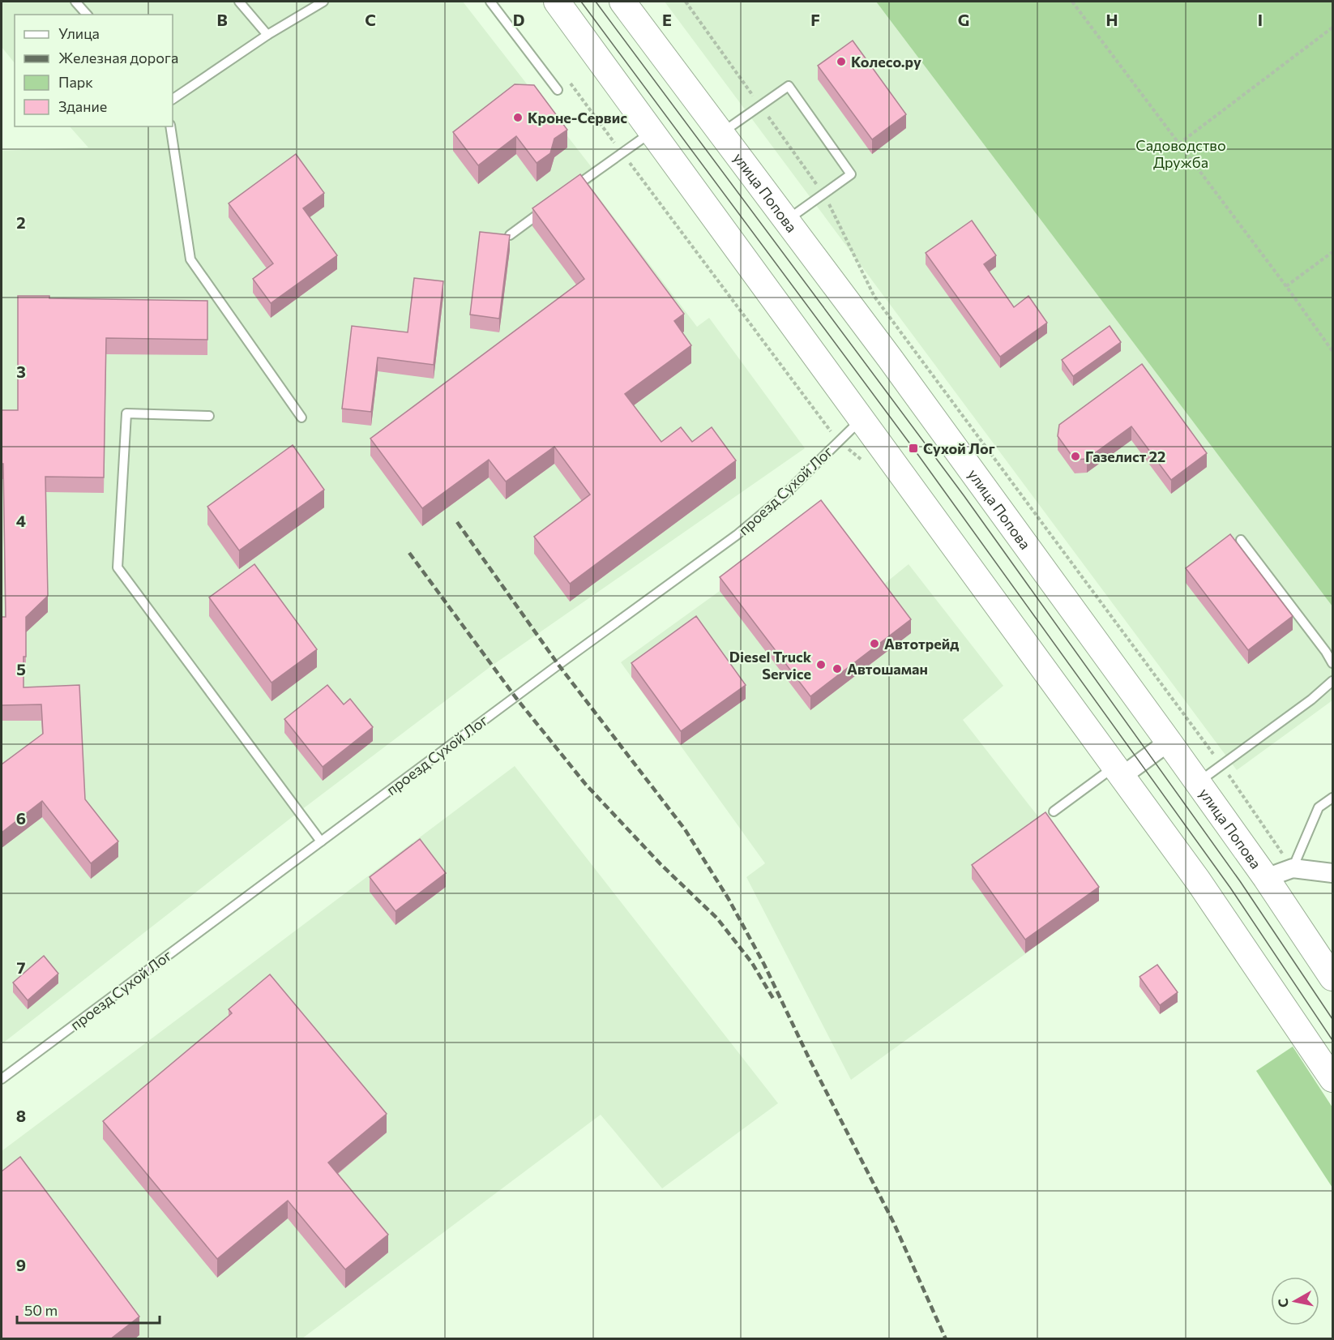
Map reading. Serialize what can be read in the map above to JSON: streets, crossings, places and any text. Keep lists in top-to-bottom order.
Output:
{
  "streets": {
    "main road": ["улица Попова"],
    "lane": ["проезд Сухой Лог"]
  },
  "parks": ["Садоводство Дружба"],
  "places": {
    "other": [
      "Колесо.ру",
      "Кроне-Сервис",
      "Газелист 22",
      "Автотрейд",
      "Diesel Truck Service",
      "Автошаман"
    ],
    "transit": ["Сухой Лог"]
  },
  "legend": [
    "Улица",
    "Железная дорога",
    "Парк",
    "Здание"
  ],
  "scale_bar": "50 m",
  "north": "left",
  "grid": {
    "columns": [
      "B",
      "C",
      "D",
      "E",
      "F",
      "G",
      "H",
      "I"
    ],
    "rows": [
      "2",
      "3",
      "4",
      "5",
      "6",
      "7",
      "8",
      "9"
    ]
  }
}
